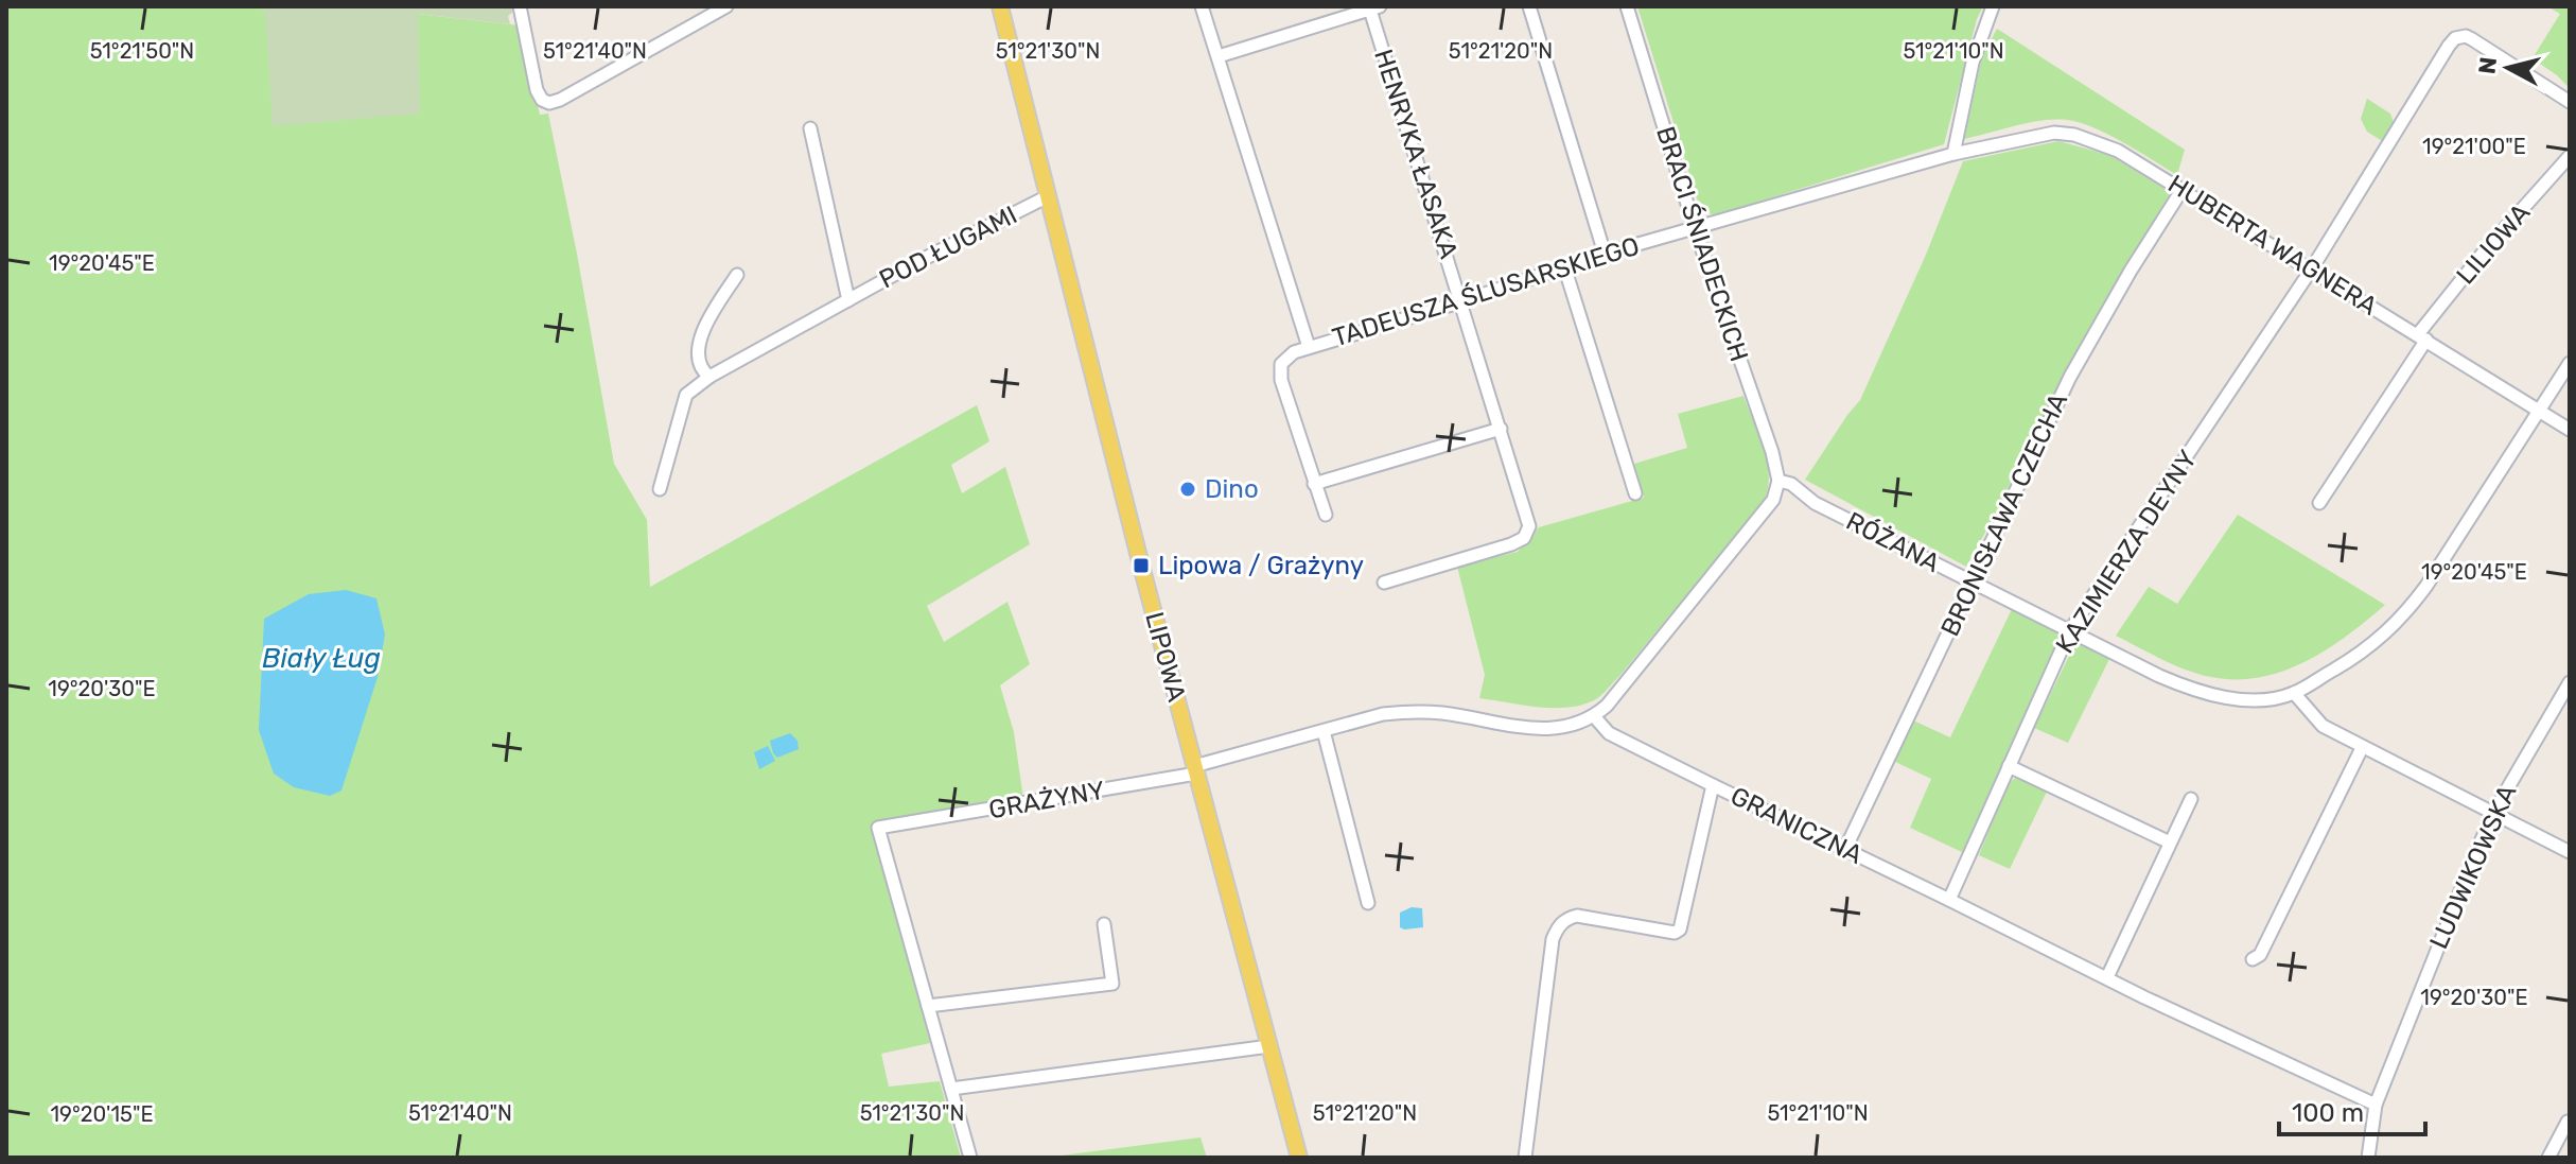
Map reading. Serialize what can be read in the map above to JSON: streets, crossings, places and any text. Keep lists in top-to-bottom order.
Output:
{
  "streets": {
    "main road": ["LIPOWA"],
    "street": [
      "HENRYKA ŁASAKA",
      "BRACI ŚNIADECKICH",
      "LILIOWA",
      "HUBERTA WAGNERA",
      "POD ŁUGAMI",
      "TADEUSZA ŚLUSARSKIEGO",
      "BRONISŁAWA CZECHA",
      "RÓŻANA",
      "KAZIMIERZA DEYNY",
      "GRAŻYNY",
      "GRANICZNA",
      "LUDWIKOWSKA"
    ]
  },
  "crossings": [
    ["HENRYKA ŁASAKA", "TADEUSZA ŚLUSARSKIEGO"],
    ["BRACI ŚNIADECKICH", "HUBERTA WAGNERA"],
    ["BRACI ŚNIADECKICH", "TADEUSZA ŚLUSARSKIEGO"],
    ["BRACI ŚNIADECKICH", "RÓŻANA"],
    ["LILIOWA", "HUBERTA WAGNERA"],
    ["HUBERTA WAGNERA", "TADEUSZA ŚLUSARSKIEGO"],
    ["HUBERTA WAGNERA", "BRONISŁAWA CZECHA"],
    ["HUBERTA WAGNERA", "RÓŻANA"],
    ["HUBERTA WAGNERA", "KAZIMIERZA DEYNY"],
    ["POD ŁUGAMI", "LIPOWA"],
    ["BRONISŁAWA CZECHA", "RÓŻANA"],
    ["BRONISŁAWA CZECHA", "GRANICZNA"],
    ["RÓŻANA", "KAZIMIERZA DEYNY"],
    ["KAZIMIERZA DEYNY", "GRANICZNA"],
    ["LIPOWA", "GRAŻYNY"],
    ["GRANICZNA", "LUDWIKOWSKA"]
  ],
  "water": ["Biały Ług"],
  "places": {
    "other": ["Dino"],
    "transit": ["Lipowa / Grażyny"]
  },
  "scale_bar": "100 m",
  "north": "left",
  "coordinates": [
    "51°21'40\"N",
    "51°21'30\"N",
    "51°21'20\"N",
    "51°21'10\"N",
    "51°21'50\"N",
    "19°21'00\"E",
    "19°20'45\"E",
    "19°20'30\"E",
    "19°20'15\"E"
  ]
}
